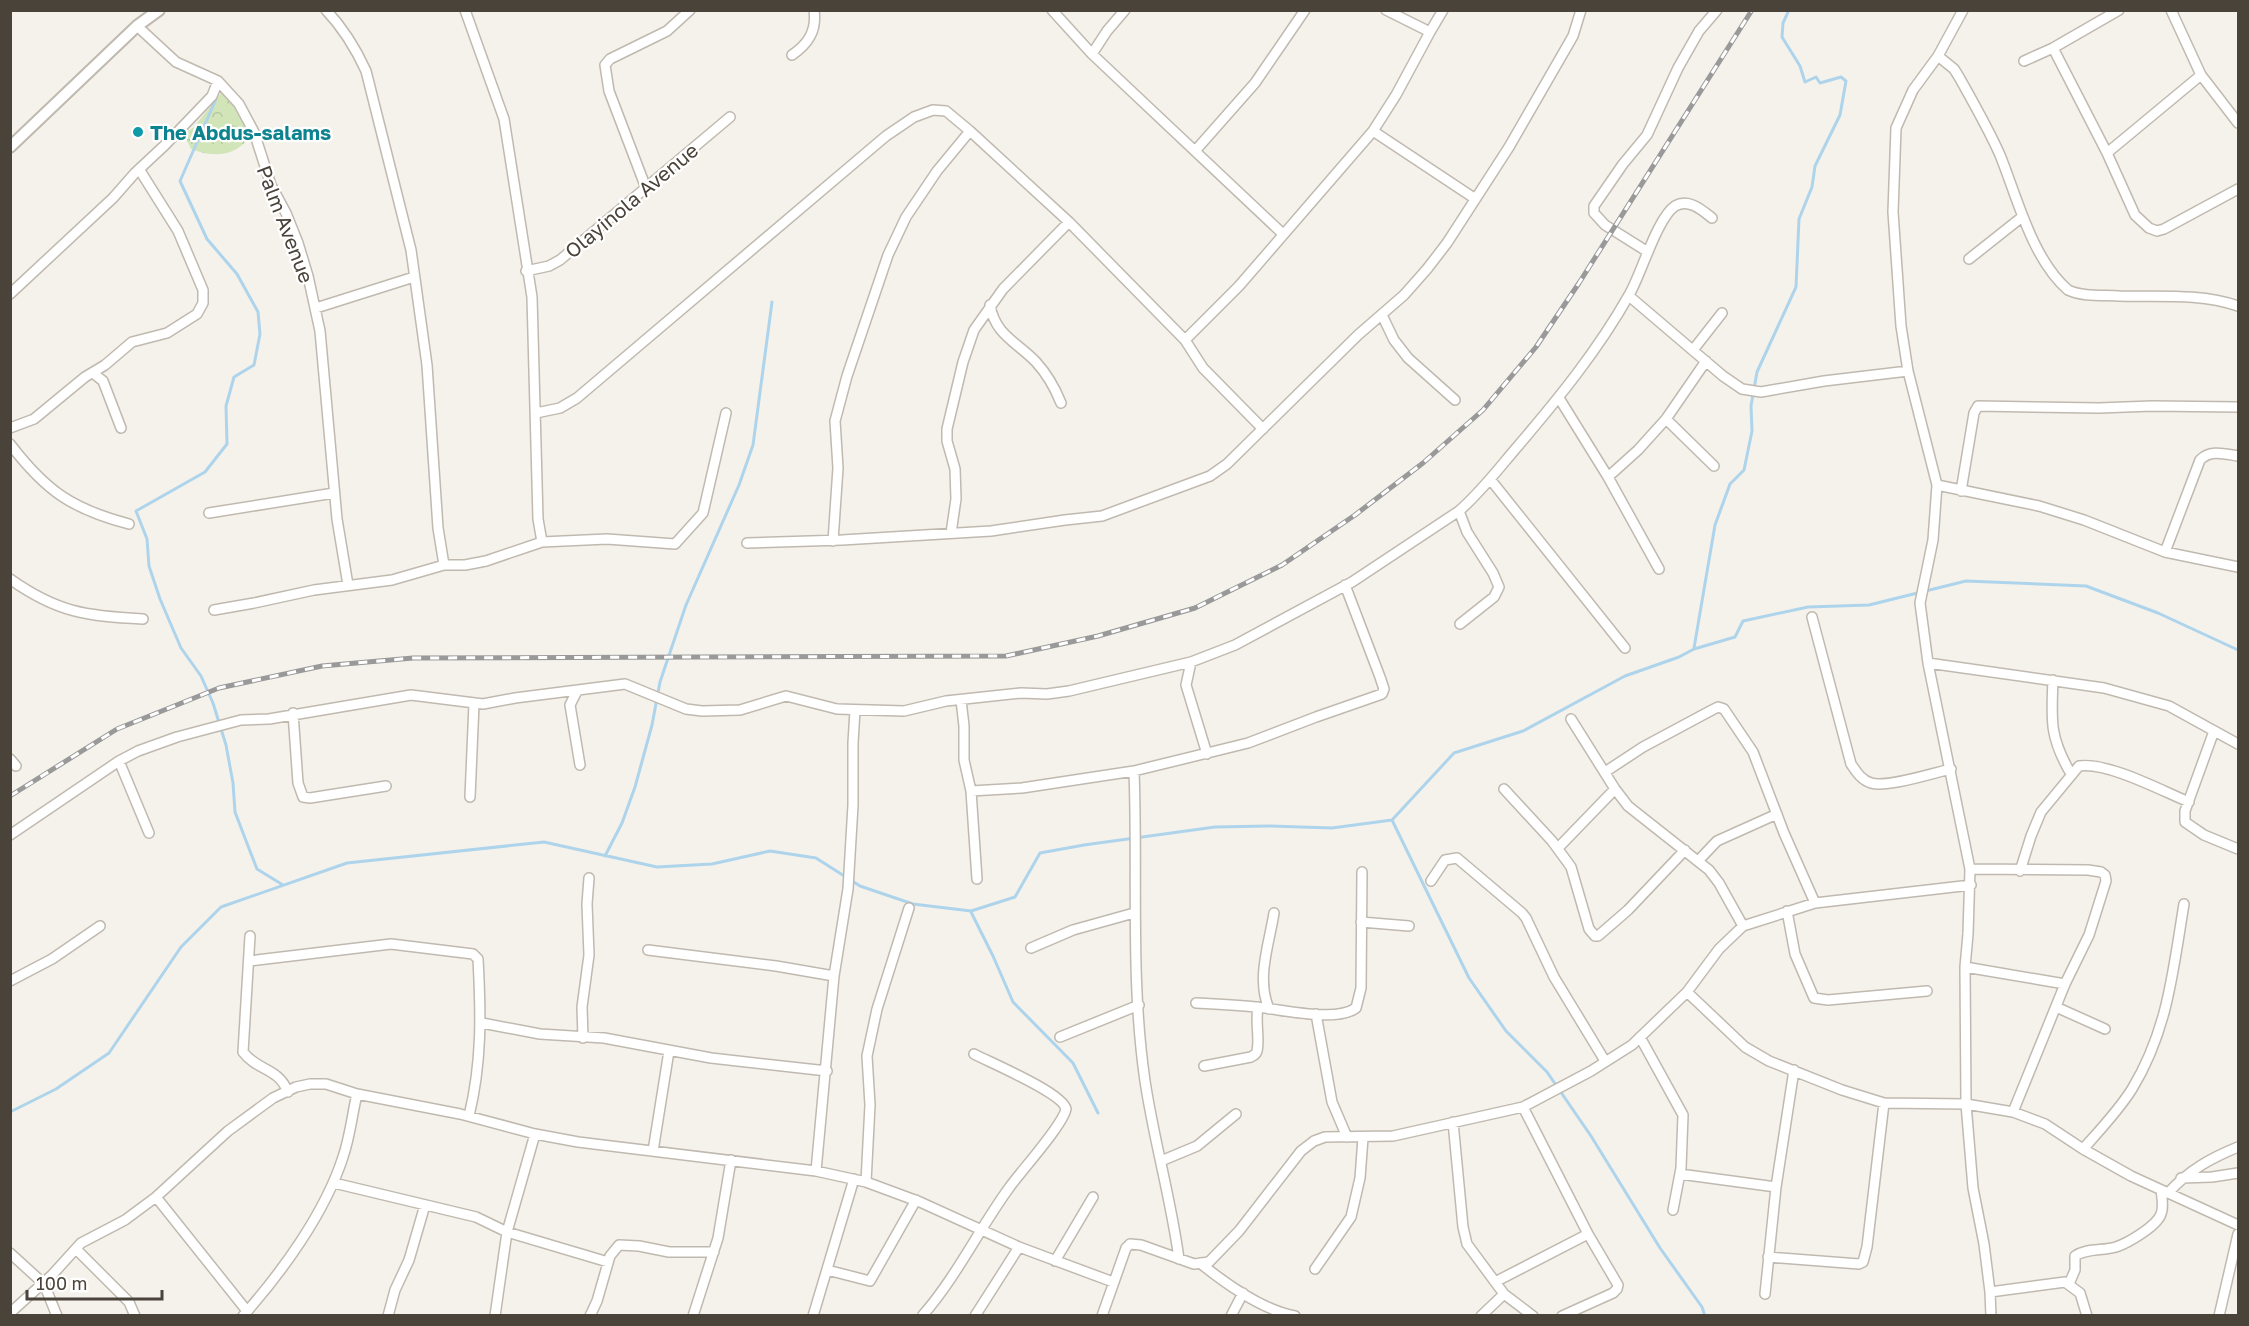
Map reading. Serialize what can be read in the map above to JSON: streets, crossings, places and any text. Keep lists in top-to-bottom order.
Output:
{
  "streets": {
    "street": ["Olayinola Avenue", "Palm Avenue"]
  },
  "places": ["The Abdus-salams"],
  "scale_bar": "100 m"
}
